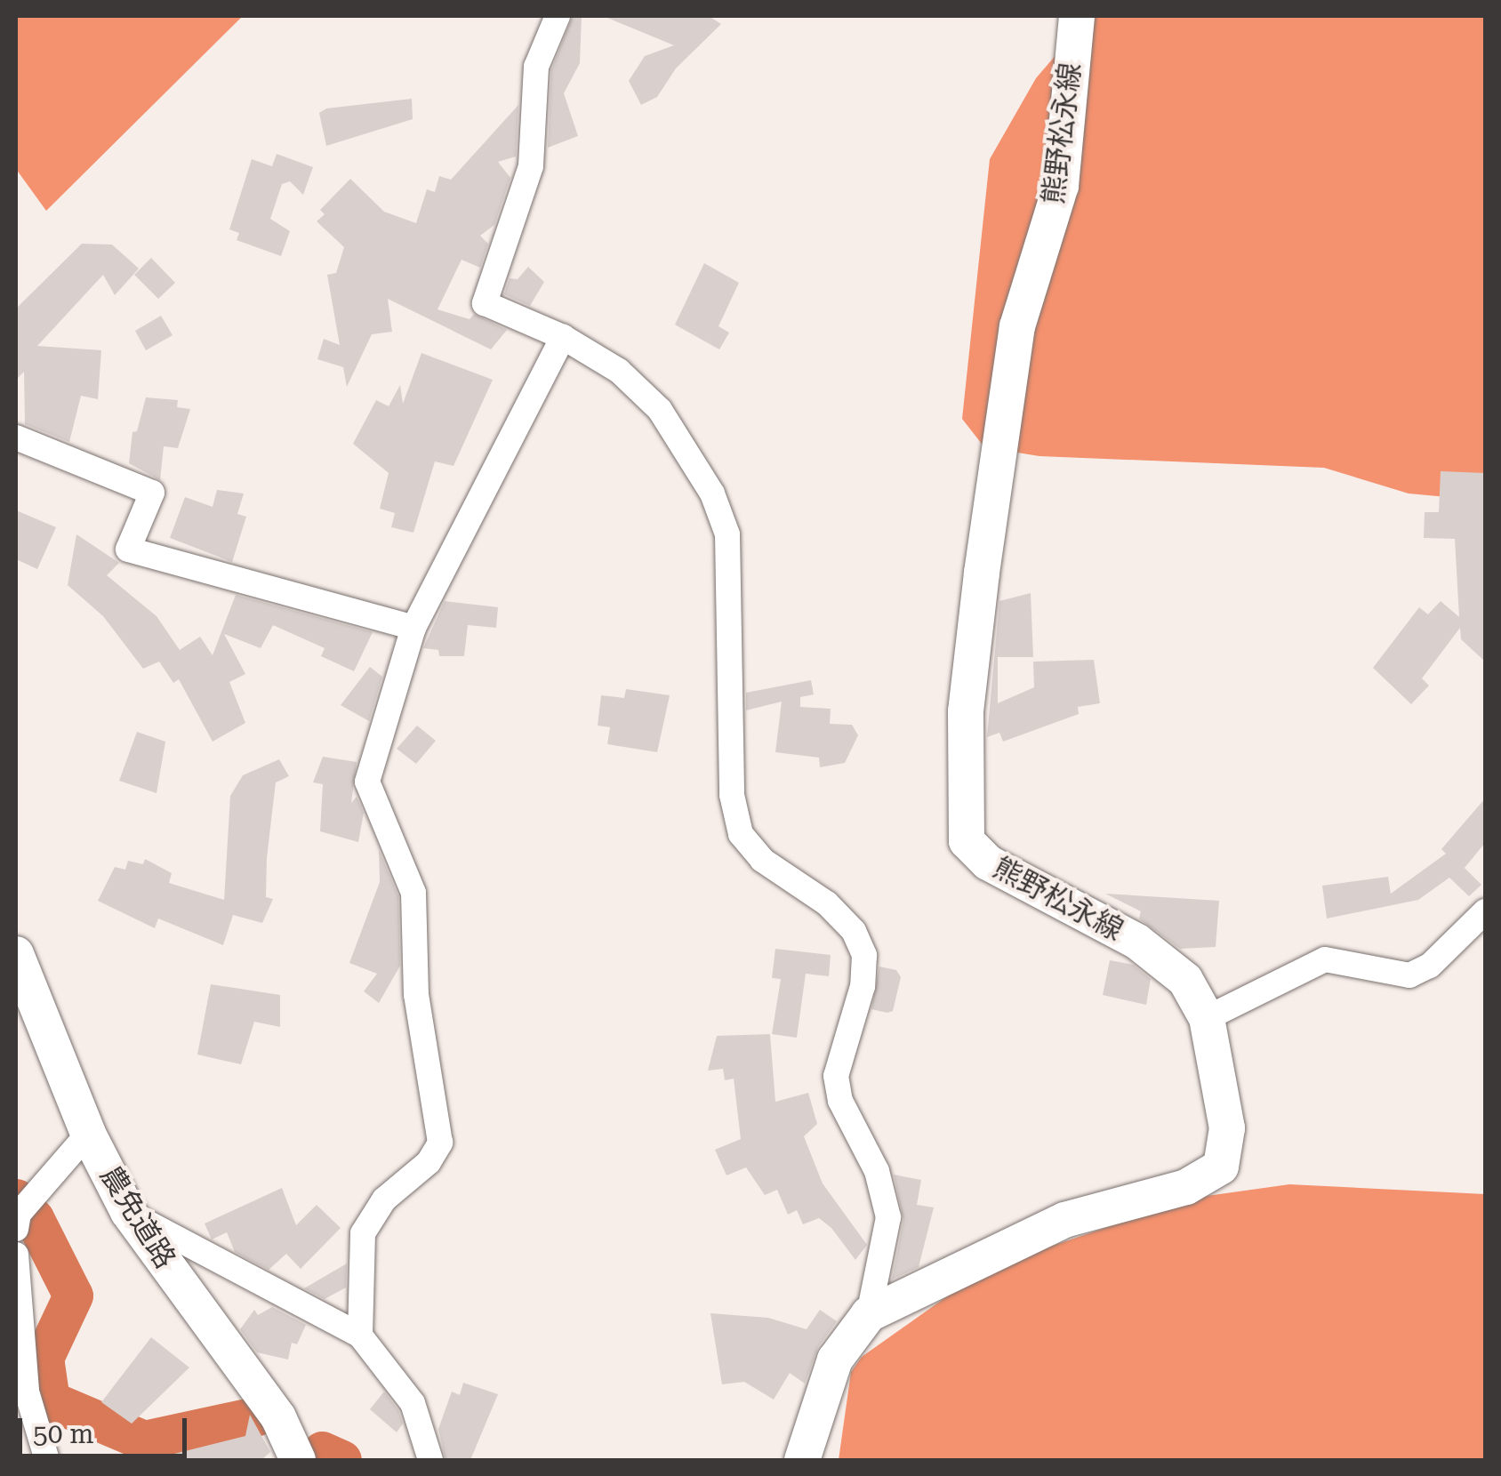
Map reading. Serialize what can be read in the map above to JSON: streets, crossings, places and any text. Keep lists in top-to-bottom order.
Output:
{
  "streets": {
    "main road": ["熊野松永線", "農免道路"]
  },
  "scale_bar": "50 m"
}
